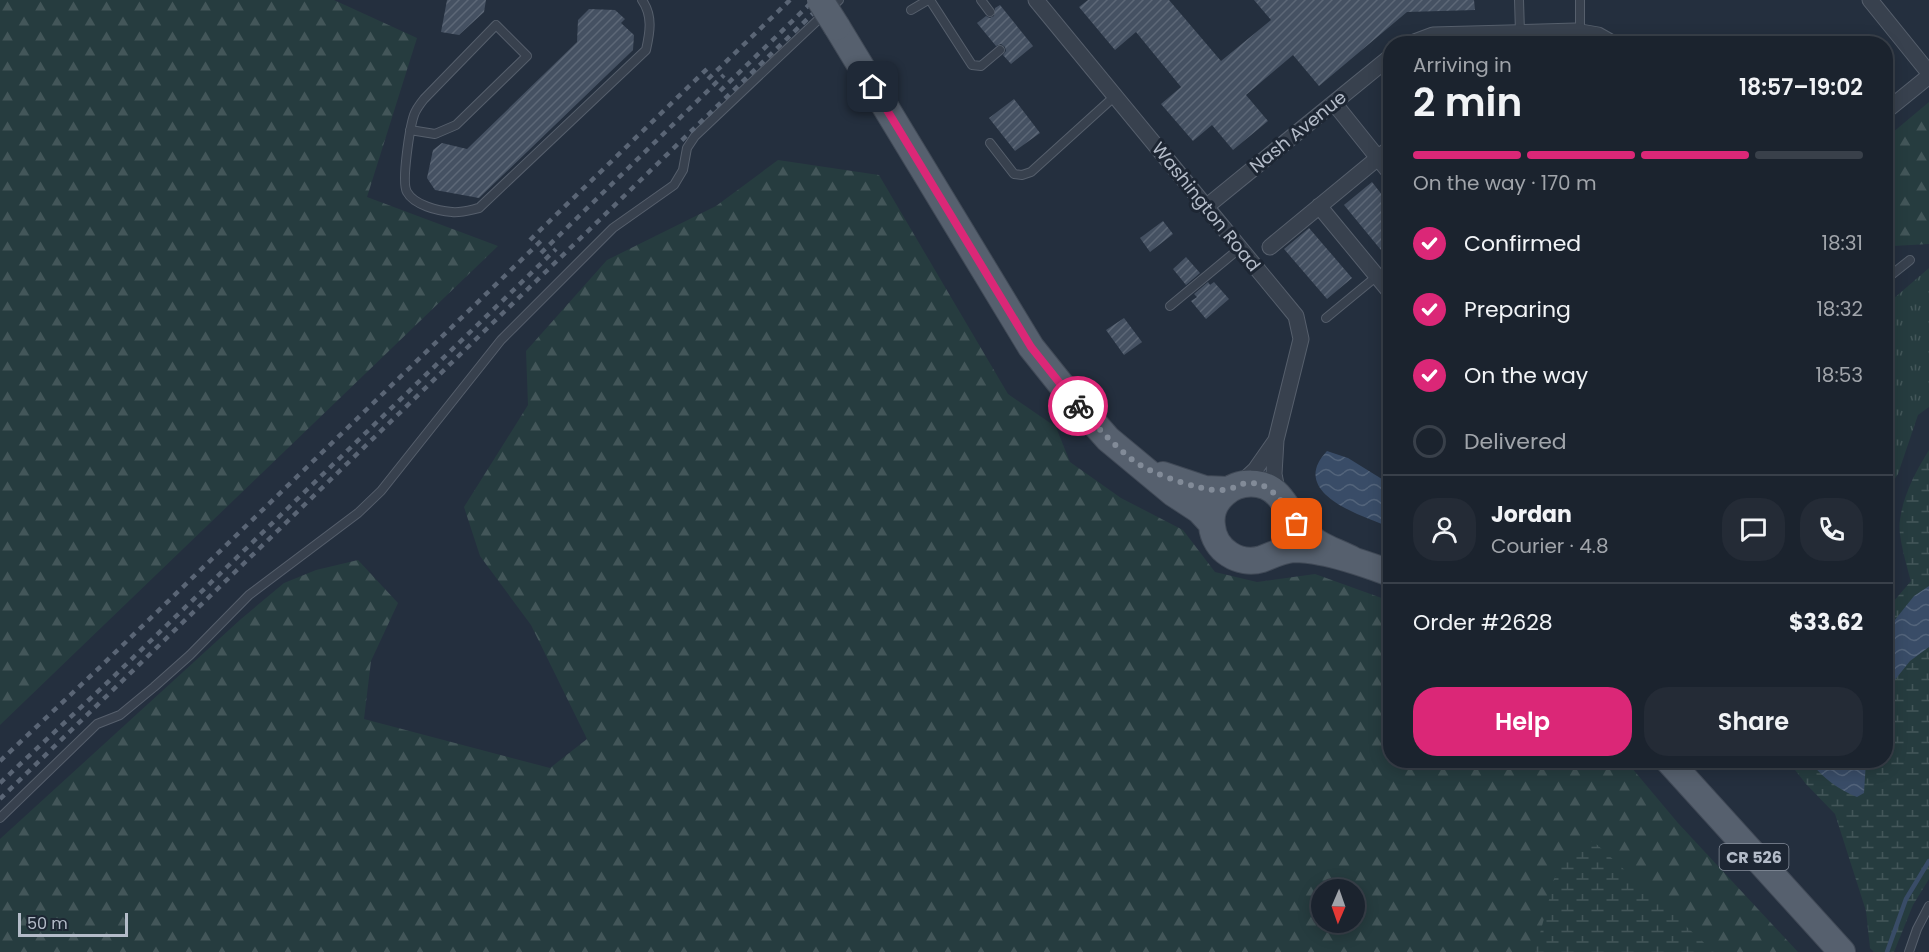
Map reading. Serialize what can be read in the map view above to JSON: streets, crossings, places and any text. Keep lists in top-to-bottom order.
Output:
{
  "streets": {
    "main road": ["CR 526"],
    "street": ["Nash Avenue", "Washington Road"]
  },
  "crossings": [
    ["Nash Avenue", "Washington Road"]
  ],
  "scale_bar": "50 m",
  "north": "bottom",
  "page": {
    "heading": ["2 min", "Arriving in", "18:57–19:02"],
    "panel": [
      "Jordan",
      "Courier · 4.8",
      "Order #2628",
      "$33.62"
    ],
    "bar": "On the way · 170 m",
    "list": [
      ["Confirmed", "18:31"],
      ["Preparing", "18:32"],
      ["On the way", "18:53"],
      "Delivered"
    ],
    "buttons": ["Help", "Share"],
    "scale": "50 m"
  }
}
